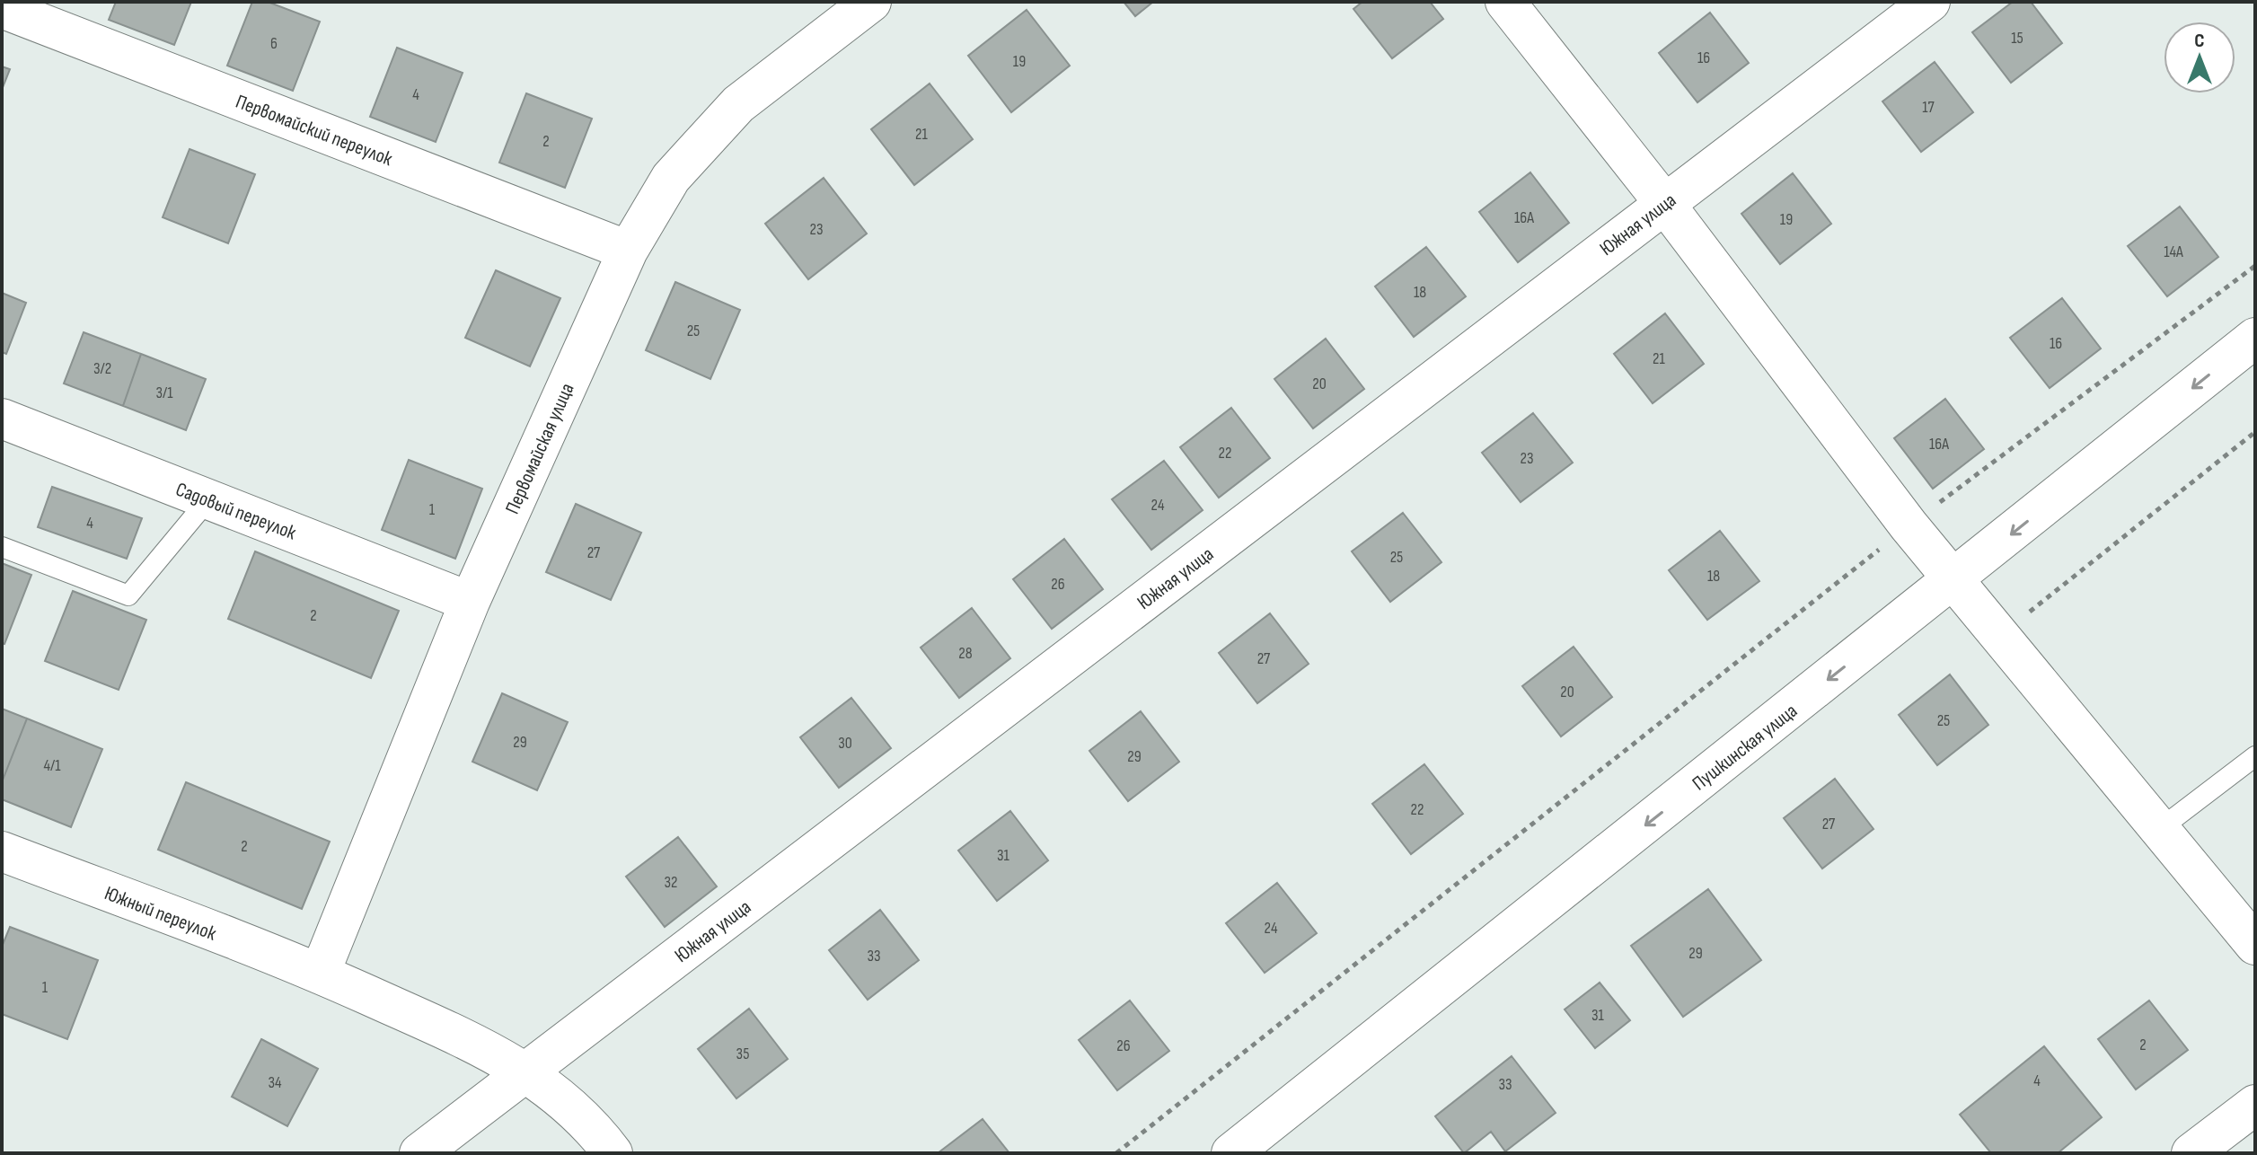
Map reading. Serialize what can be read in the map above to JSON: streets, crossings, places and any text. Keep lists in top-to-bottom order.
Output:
{
  "streets": {
    "street": [
      "Первомайский переулок",
      "Южная улица",
      "Первомайская улица",
      "Садовый переулок",
      "Пушкинская улица",
      "Южный переулок"
    ]
  },
  "crossings": [
    ["Первомайский переулок", "Первомайская улица"],
    ["Южная улица", "Южный переулок"],
    ["Первомайская улица", "Садовый переулок"],
    ["Первомайская улица", "Южный переулок"]
  ],
  "one_way": ["Пушкинская улица"],
  "house_numbers": [
    "15",
    "6",
    "16",
    "19",
    "4",
    "17",
    "21",
    "2",
    "16А",
    "19",
    "23",
    "14А",
    "18",
    "25",
    "16",
    "21",
    "3/2",
    "20",
    "3/1",
    "16А",
    "22",
    "23",
    "24",
    "1",
    "4",
    "27",
    "25",
    "18",
    "26",
    "2",
    "28",
    "27",
    "20",
    "25",
    "29",
    "30",
    "29",
    "4/1",
    "22",
    "27",
    "2",
    "31",
    "32",
    "24",
    "29",
    "33",
    "1",
    "31",
    "2",
    "26",
    "35",
    "4",
    "34",
    "33"
  ],
  "north": "top"
}
